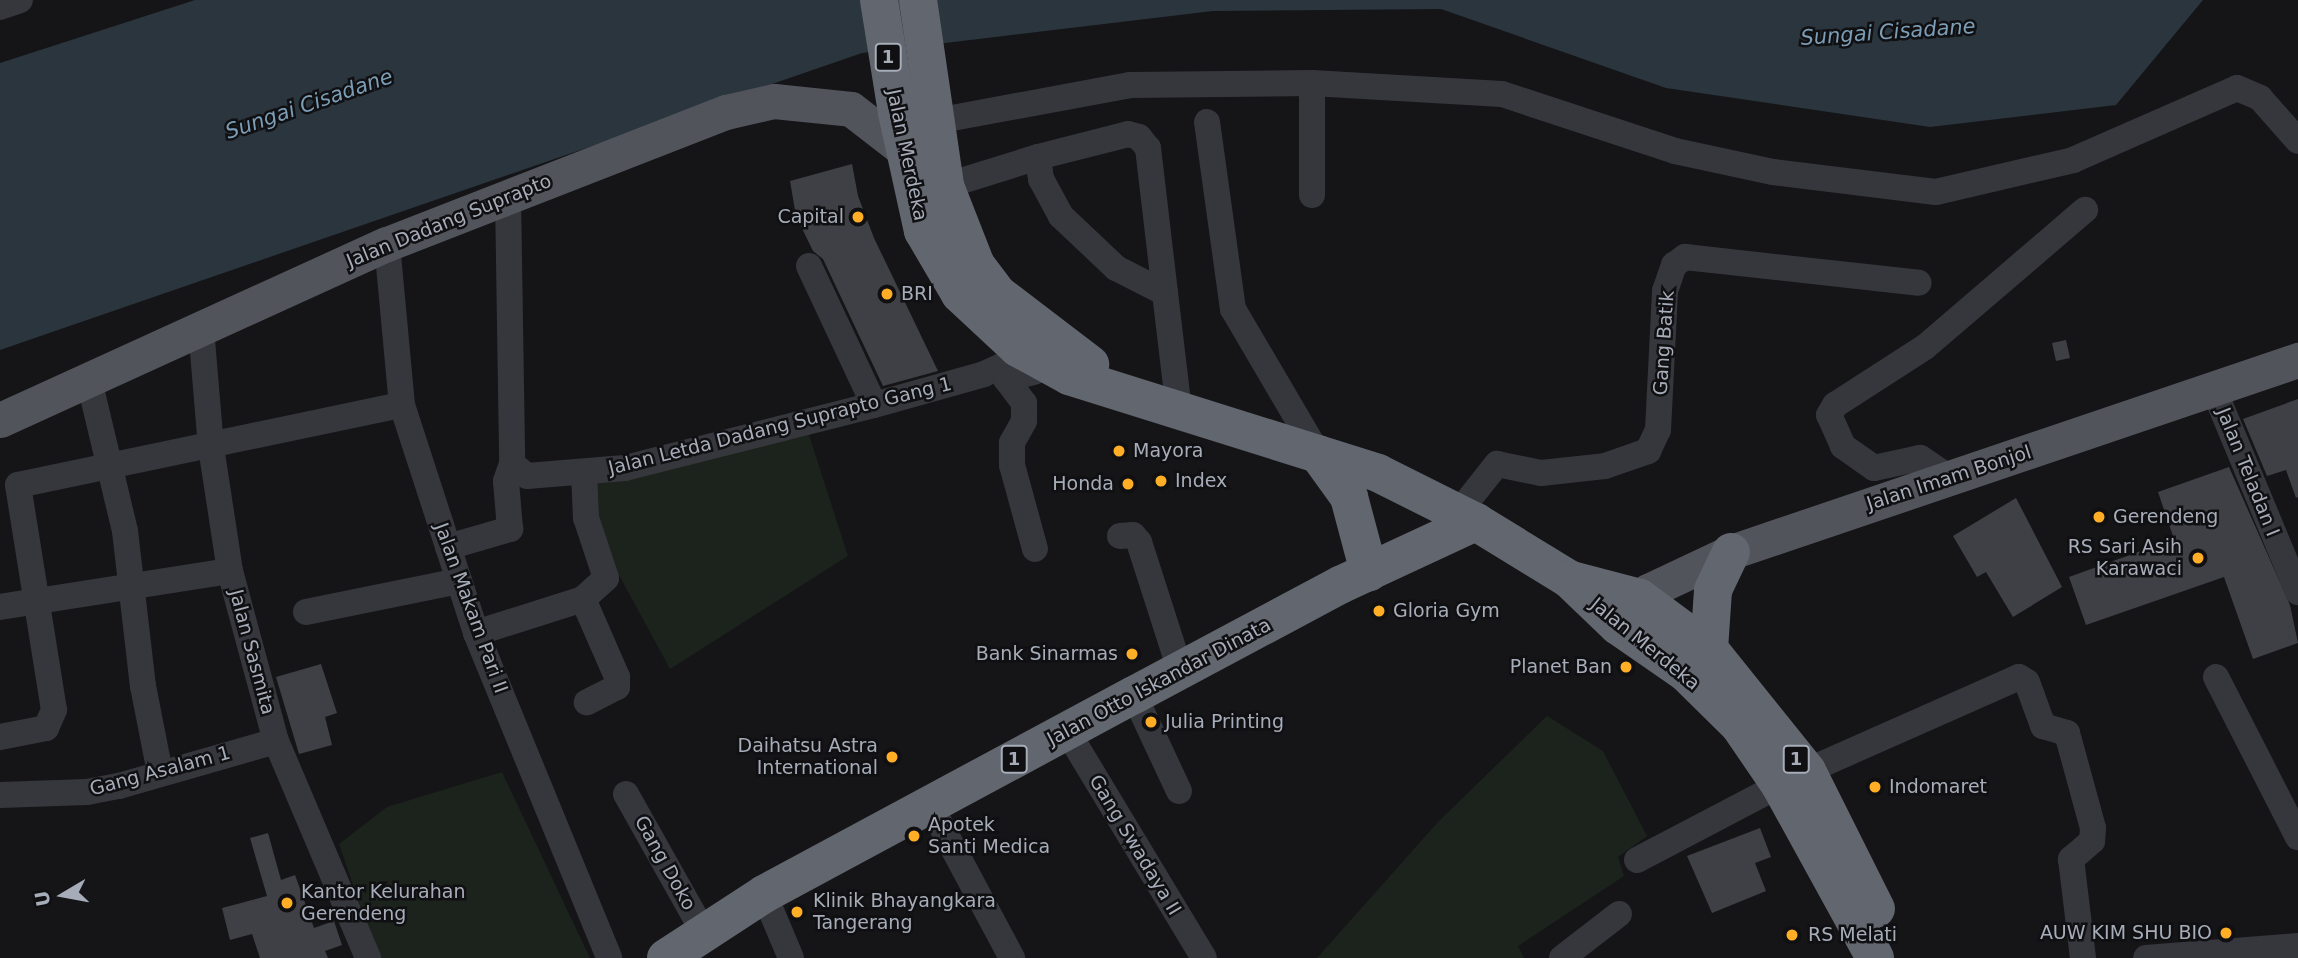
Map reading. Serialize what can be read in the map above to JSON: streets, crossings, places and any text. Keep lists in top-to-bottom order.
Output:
{
  "streets": {
    "highway": ["1", "Jalan Merdeka", "Jalan Otto Iskandar Dinata"],
    "main road": ["Jalan Dadang Suprapto", "Jalan Imam Bonjol"],
    "street": [
      "Gang Batik",
      "Jalan Letda Dadang Suprapto Gang 1",
      "Jalan Teladan I",
      "Jalan Makam Pari II",
      "Jalan Sasmita",
      "Gang Asalam 1",
      "Gang Swadaya II",
      "Gang Doko"
    ]
  },
  "crossings": [
    ["Jalan Merdeka", "Jalan Dadang Suprapto"],
    ["Jalan Merdeka", "Gang Batik"],
    ["Jalan Merdeka", "Jalan Letda Dadang Suprapto Gang 1"],
    ["Jalan Merdeka", "Jalan Imam Bonjol"],
    ["Jalan Merdeka", "Jalan Otto Iskandar Dinata"],
    ["Jalan Dadang Suprapto", "Jalan Makam Pari II"],
    ["Jalan Dadang Suprapto", "Jalan Sasmita"],
    ["Gang Batik", "Jalan Otto Iskandar Dinata"],
    ["Jalan Teladan I", "Jalan Imam Bonjol"],
    ["Jalan Sasmita", "Gang Asalam 1"],
    ["Jalan Otto Iskandar Dinata", "Gang Swadaya II"],
    ["Jalan Otto Iskandar Dinata", "Gang Doko"]
  ],
  "water": ["Sungai Cisadane"],
  "places": [
    "Capital",
    "BRI",
    "Mayora",
    "Index",
    "Honda",
    "Gerendeng",
    "RS Sari Asih Karawaci",
    "Gloria Gym",
    "Bank Sinarmas",
    "Planet Ban",
    "Julia Printing",
    "Daihatsu Astra International",
    "Indomaret",
    "Apotek Santi Medica",
    "Kantor Kelurahan Gerendeng",
    "Klinik Bhayangkara Tangerang",
    "AUW KIM SHU BIO",
    "RS Melati"
  ],
  "north": "left"
}
